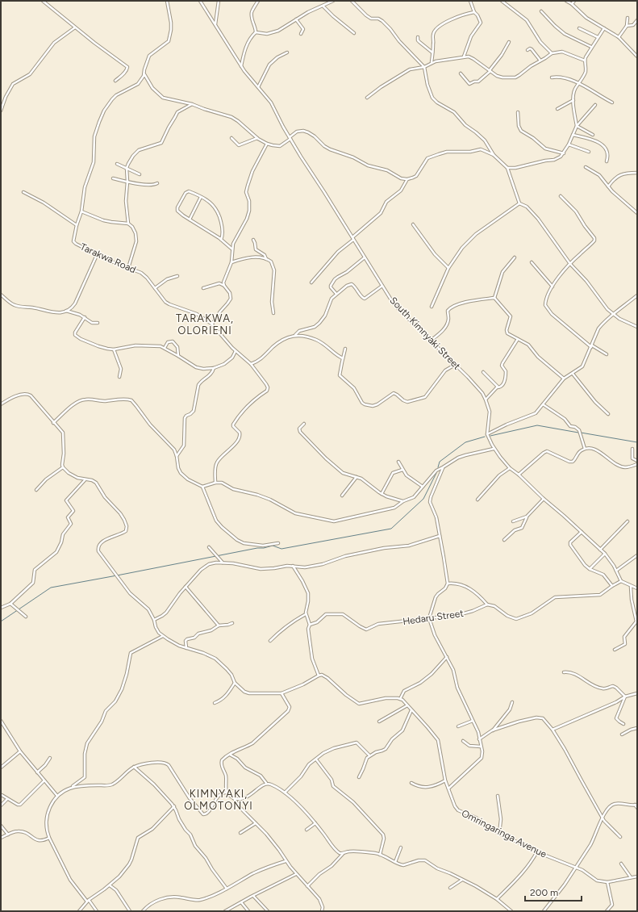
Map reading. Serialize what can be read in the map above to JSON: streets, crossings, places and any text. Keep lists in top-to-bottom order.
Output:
{
  "streets": {
    "street": [
      "Tarakwa Road",
      "South Kimnyaki Street",
      "Hedaru Street",
      "Omringaringa Avenue"
    ]
  },
  "districts": ["TARAKWA, OLORIENI", "KIMNYAKI, OLMOTONYI"],
  "scale_bar": "200 m"
}
